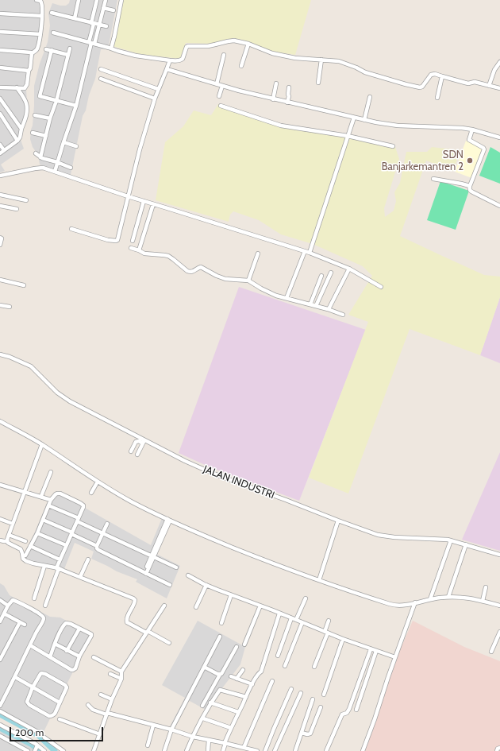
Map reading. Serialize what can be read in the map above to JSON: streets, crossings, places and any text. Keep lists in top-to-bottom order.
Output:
{
  "streets": {
    "street": ["JALAN INDUSTRI"]
  },
  "places": ["SDN Banjarkemantren 2"],
  "scale_bar": "200 m"
}
